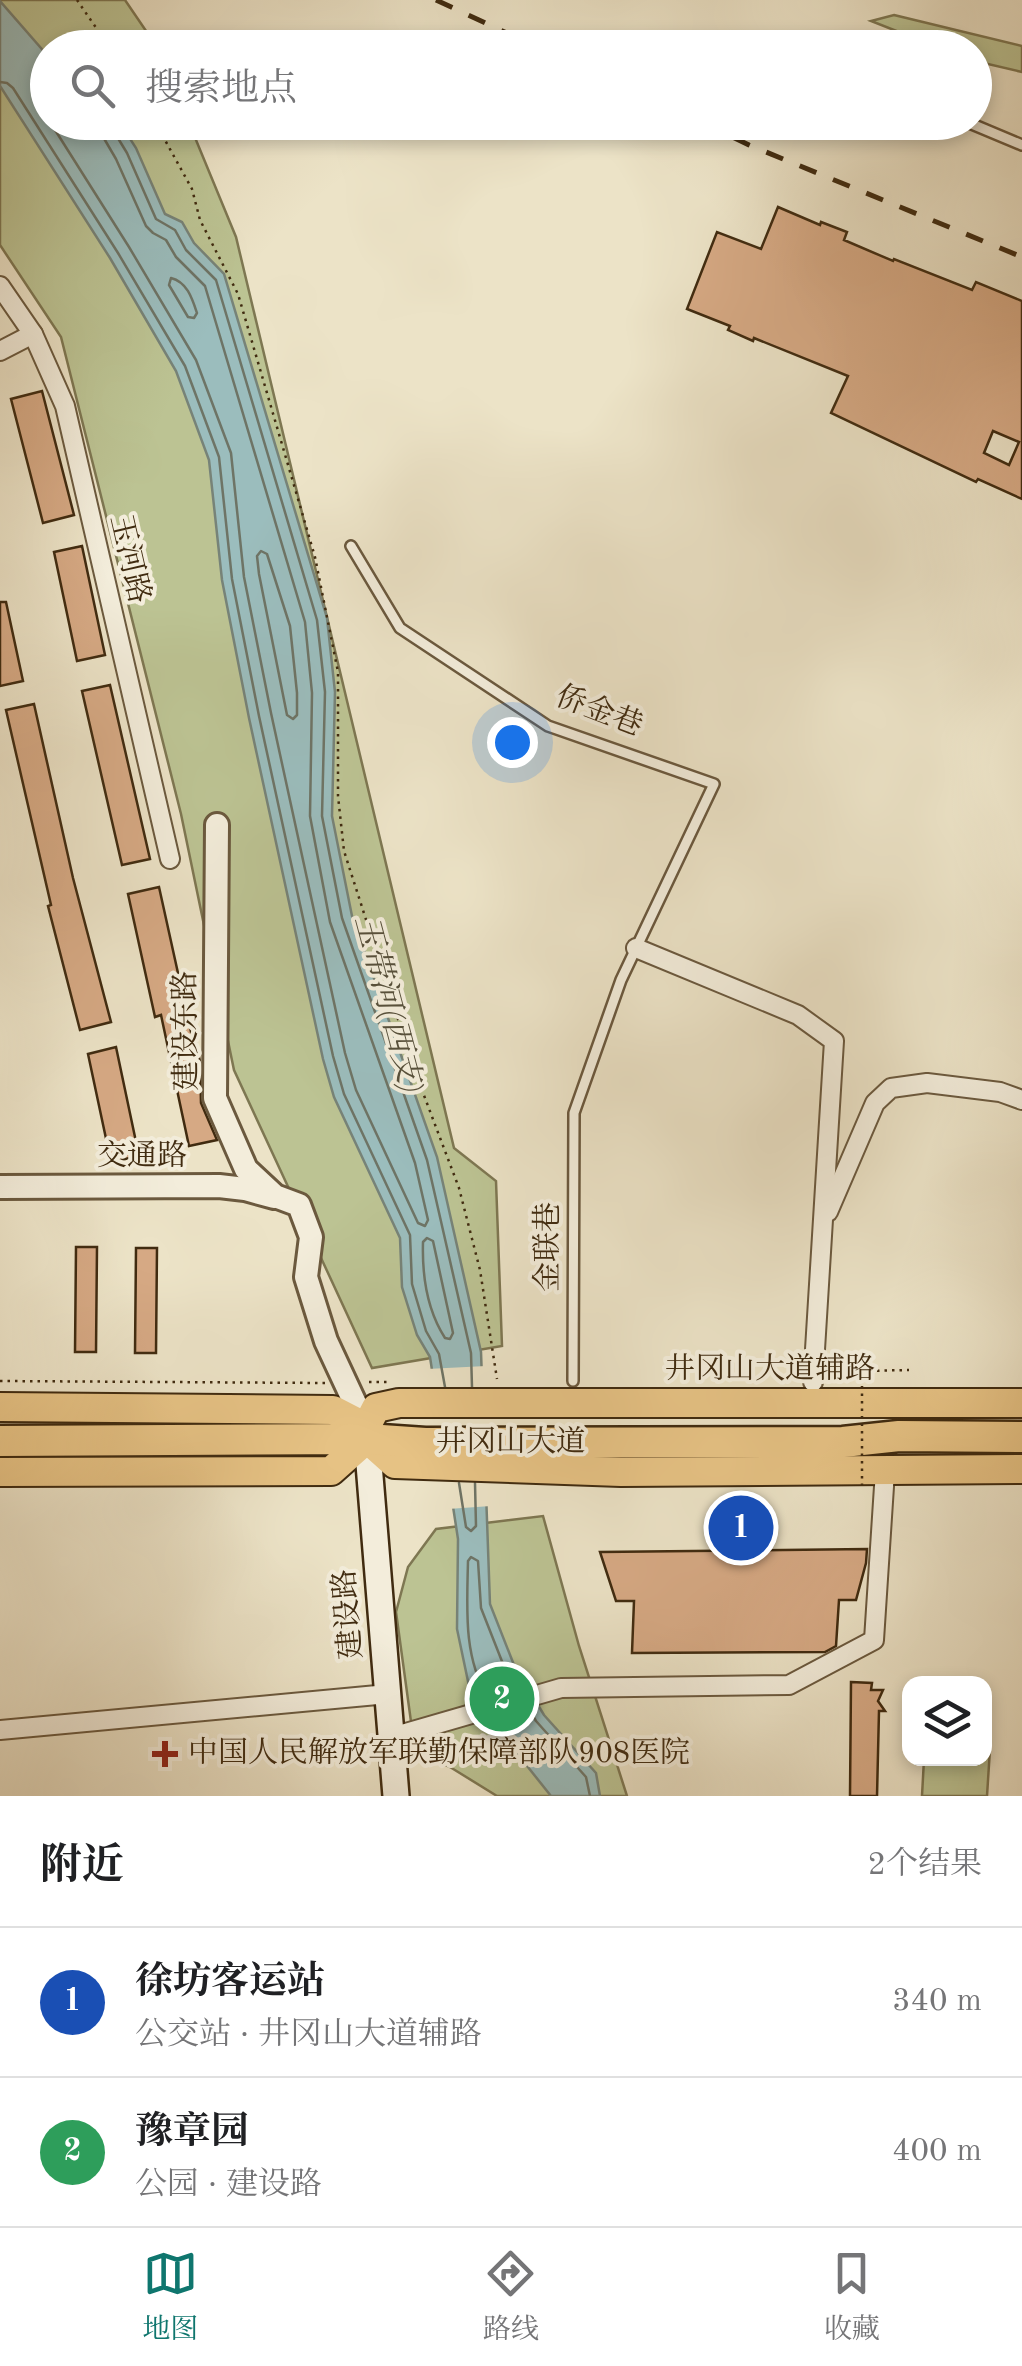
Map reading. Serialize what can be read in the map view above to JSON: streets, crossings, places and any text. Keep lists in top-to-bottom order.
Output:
{
  "streets": {
    "highway": ["井冈山大道"],
    "main road": ["井冈山大道辅路", "建设路"],
    "street": ["玉河路", "建设东路", "交通路"],
    "lane": ["侨金巷", "金联巷"]
  },
  "crossings": [
    ["侨金巷", "金联巷"],
    ["建设东路", "交通路"],
    ["建设东路", "井冈山大道"],
    ["建设东路", "建设路"],
    ["井冈山大道", "建设路"]
  ],
  "water": ["玉带河(西支)"],
  "places": {
    "health": ["中国人民解放军联勤保障部队908医院"]
  },
  "page": {
    "search": "搜索地点",
    "pins": ["1", "2"],
    "heading": ["附近", "2个结果"],
    "list": [
      {
        "mark": "1",
        "name": "徐坊客运站",
        "note": "公交站 · 井冈山大道辅路",
        "value": "340 m"
      },
      {
        "mark": "2",
        "name": "豫章园",
        "note": "公园 · 建设路",
        "value": "400 m"
      }
    ],
    "nav": ["地图", "路线", "收藏"]
  }
}
